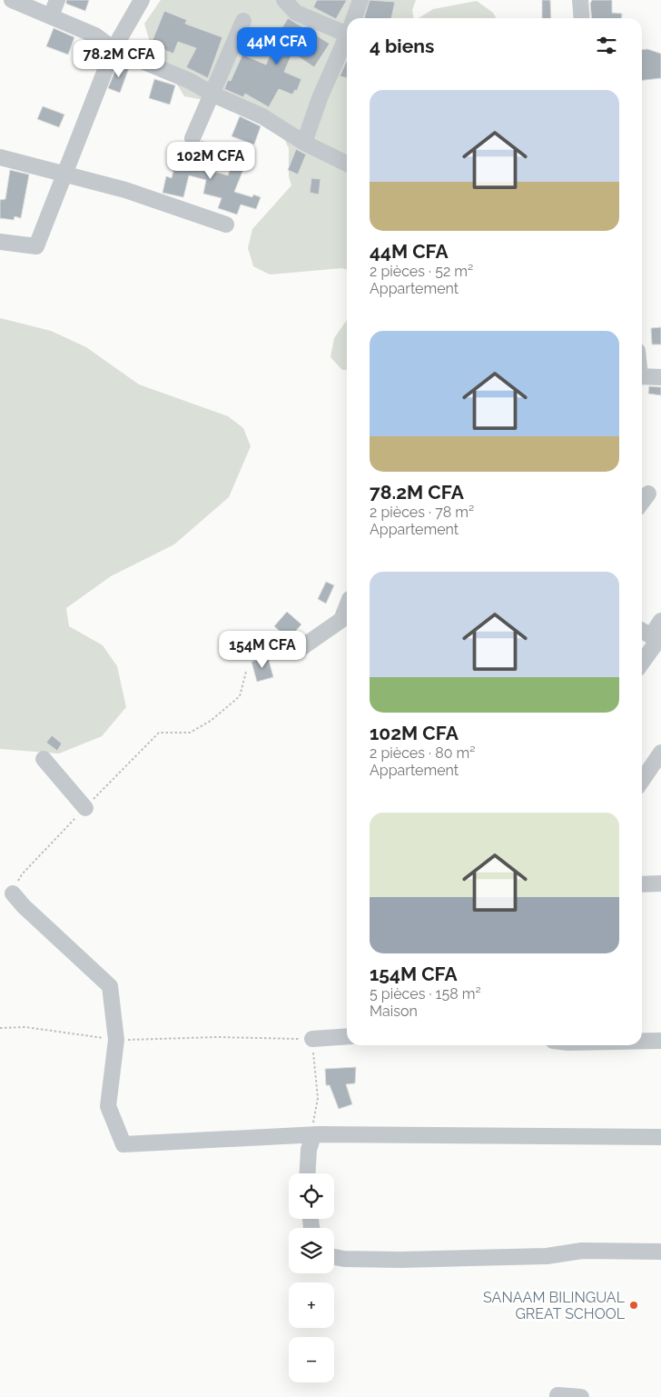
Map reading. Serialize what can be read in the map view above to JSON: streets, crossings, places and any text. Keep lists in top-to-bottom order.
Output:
{
  "places": ["SANAAM BILINGUAL GREAT SCHOOL"],
  "page": {
    "heading": "4 biens",
    "price": [
      "44M CFA",
      "78.2M CFA",
      "102M CFA",
      "154M CFA"
    ],
    "list": [
      {
        "name": "44M CFA",
        "note": "2 pièces · 52 m² · Appartement"
      },
      {
        "name": "78.2M CFA",
        "note": "2 pièces · 78 m² · Appartement"
      },
      {
        "name": "102M CFA",
        "note": "2 pièces · 80 m² · Appartement"
      },
      {
        "name": "154M CFA",
        "note": "5 pièces · 158 m² · Maison"
      }
    ],
    "map_buttons": ["+", "−"]
  }
}
